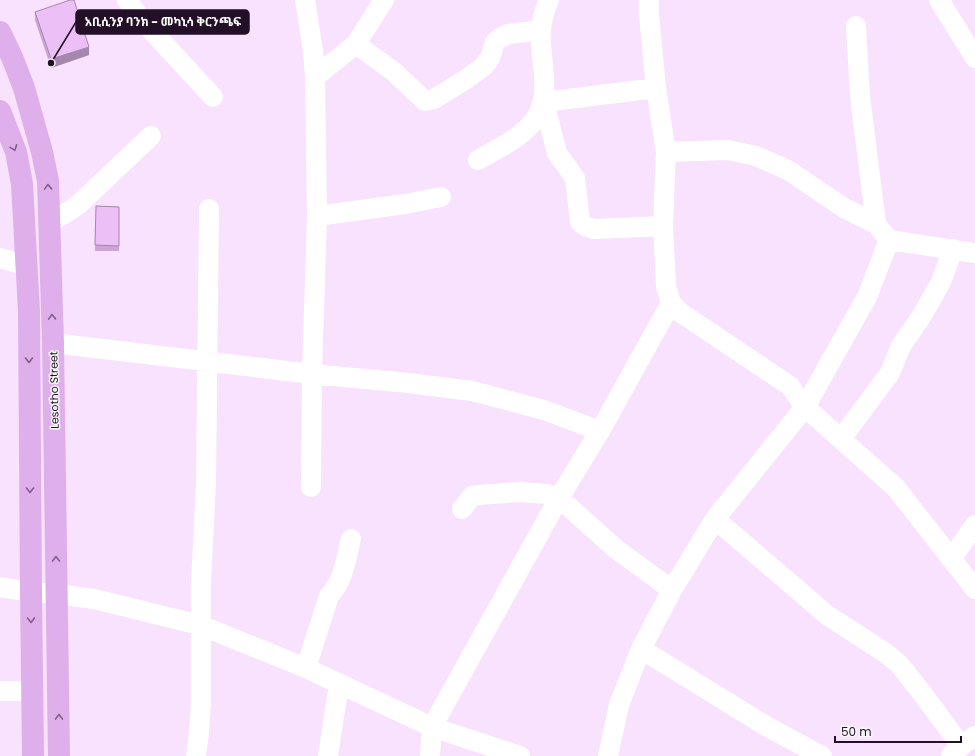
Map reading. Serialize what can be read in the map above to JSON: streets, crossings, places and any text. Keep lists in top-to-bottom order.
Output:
{
  "streets": {
    "main road": ["Lesotho Street"]
  },
  "places": ["አቢሲንያ ባንክ - መካኒሳ ቅርንጫፍ"],
  "scale_bar": "50 m"
}
